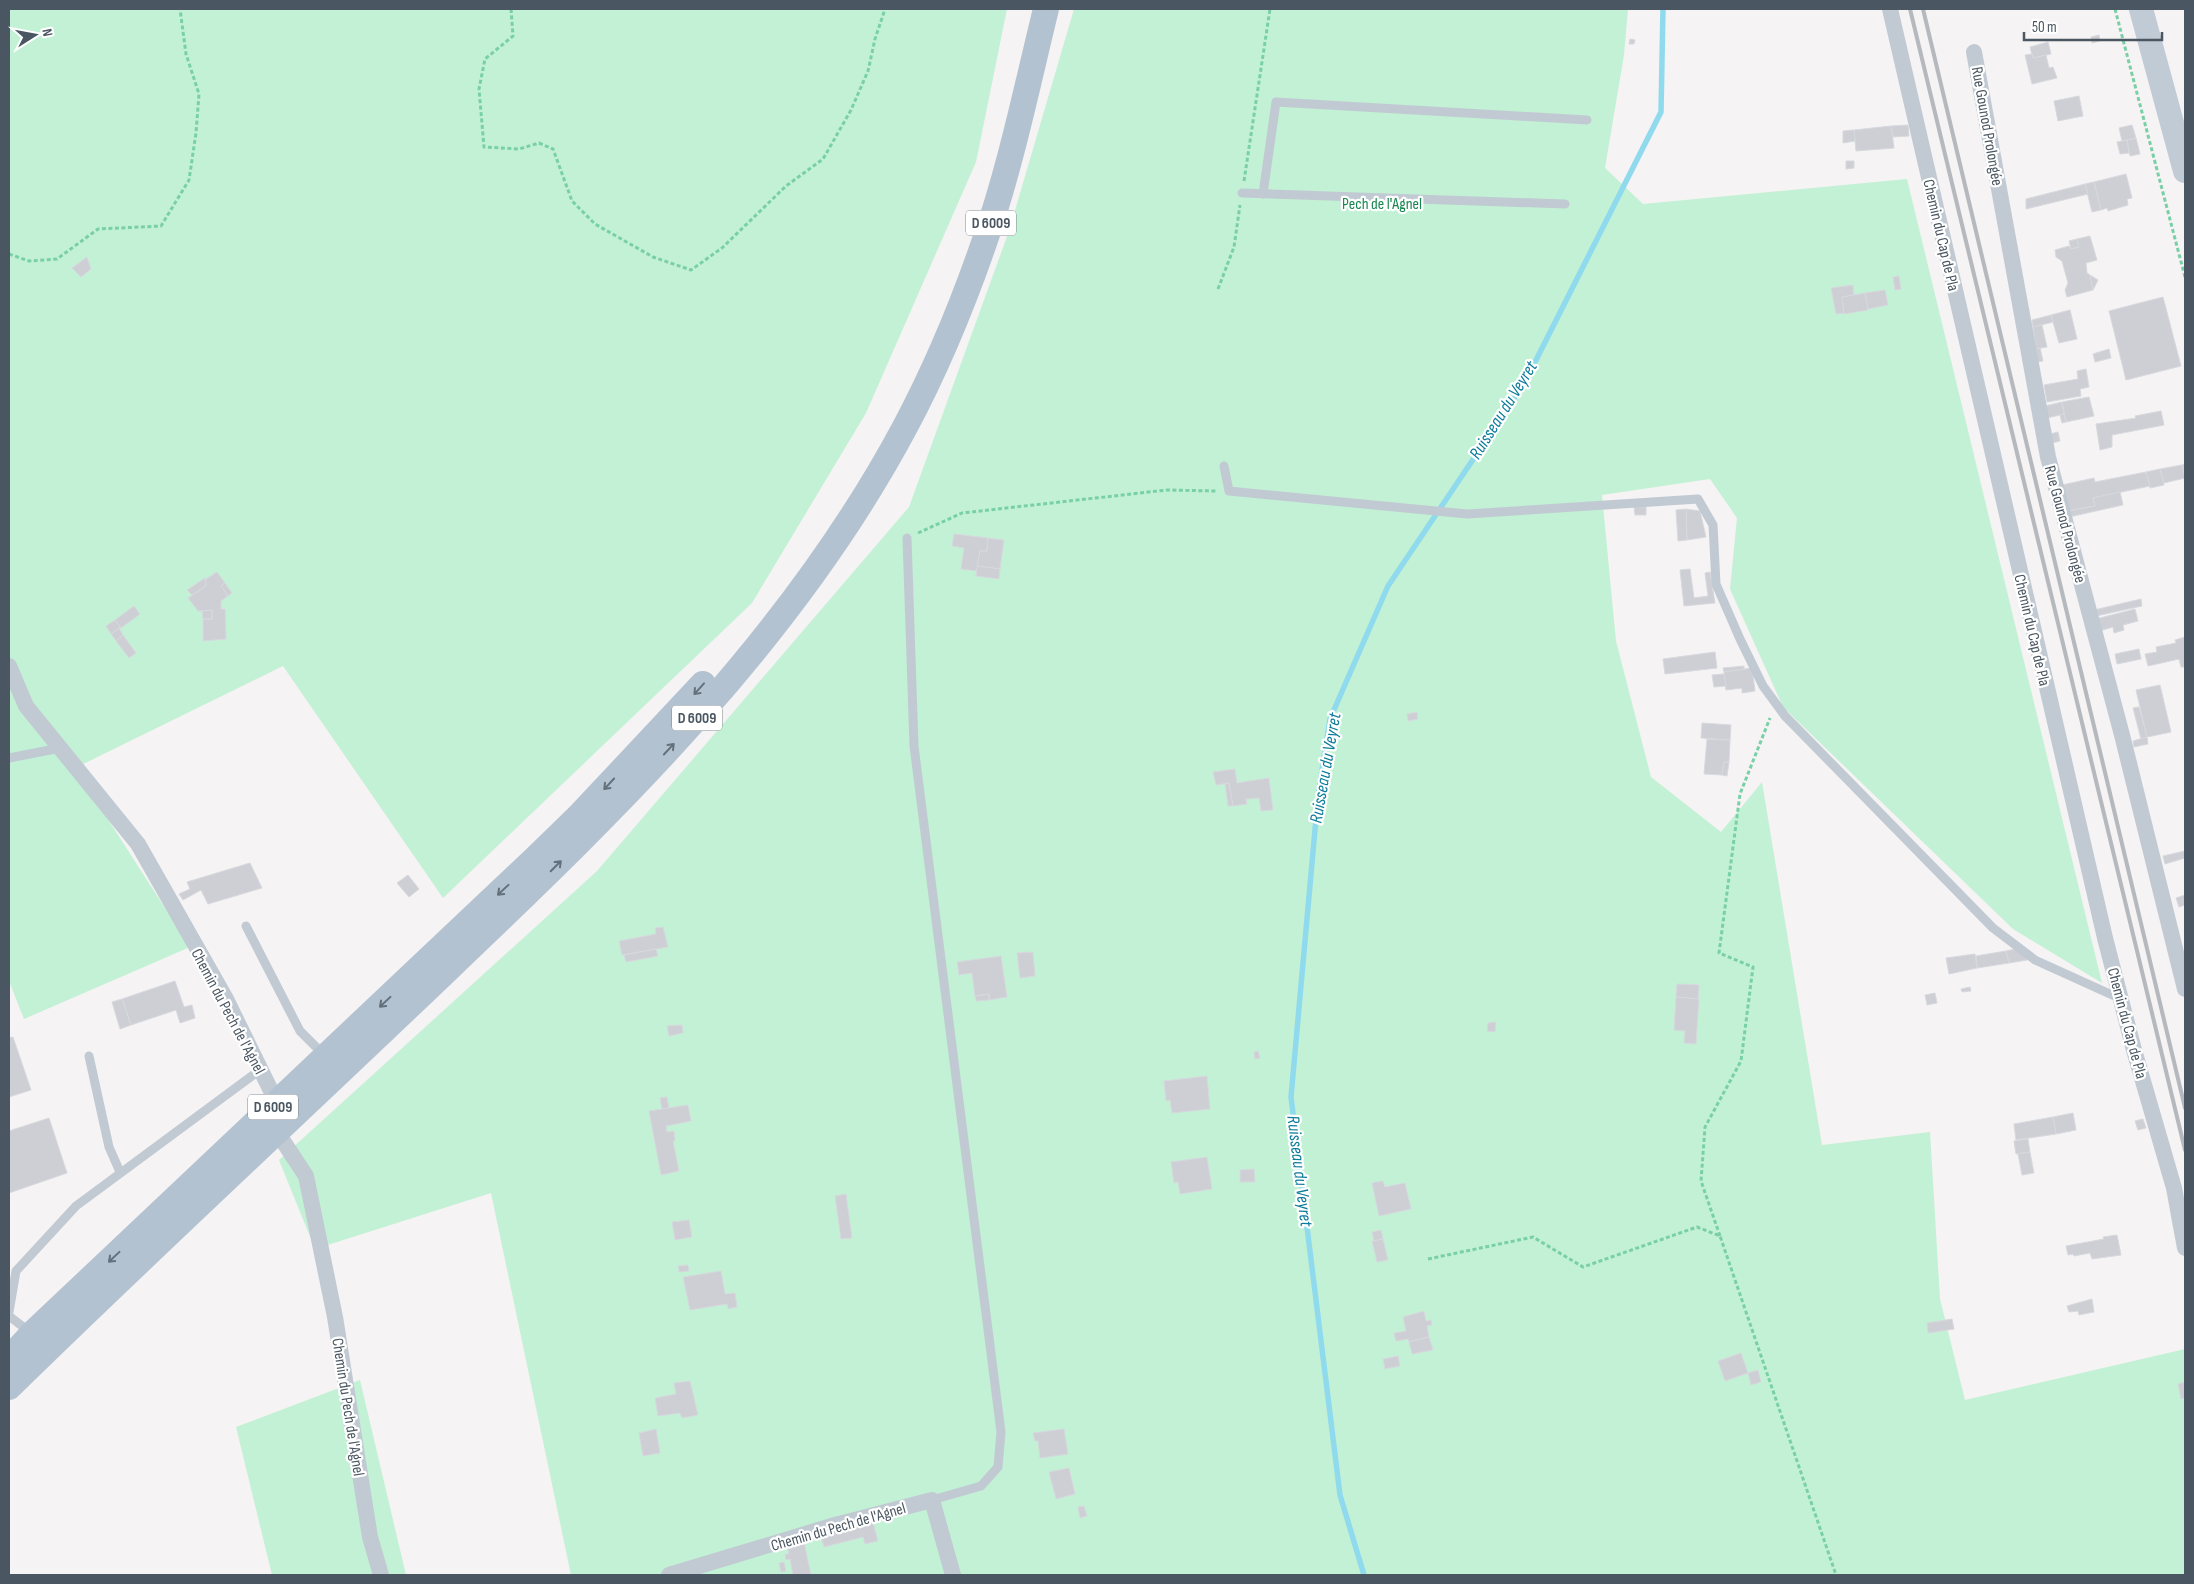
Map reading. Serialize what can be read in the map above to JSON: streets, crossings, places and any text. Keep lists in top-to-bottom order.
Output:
{
  "streets": {
    "main road": ["D 6009"],
    "street": ["Rue Gounod Prolongée", "Chemin du Cap de Pla", "Chemin du Pech de l'Agnel"]
  },
  "crossings": [
    ["D 6009", "Chemin du Pech de l'Agnel"]
  ],
  "water": ["Ruisseau du Veyret"],
  "parks": ["Pech de l'Agnel"],
  "scale_bar": "50 m",
  "north": "right"
}
